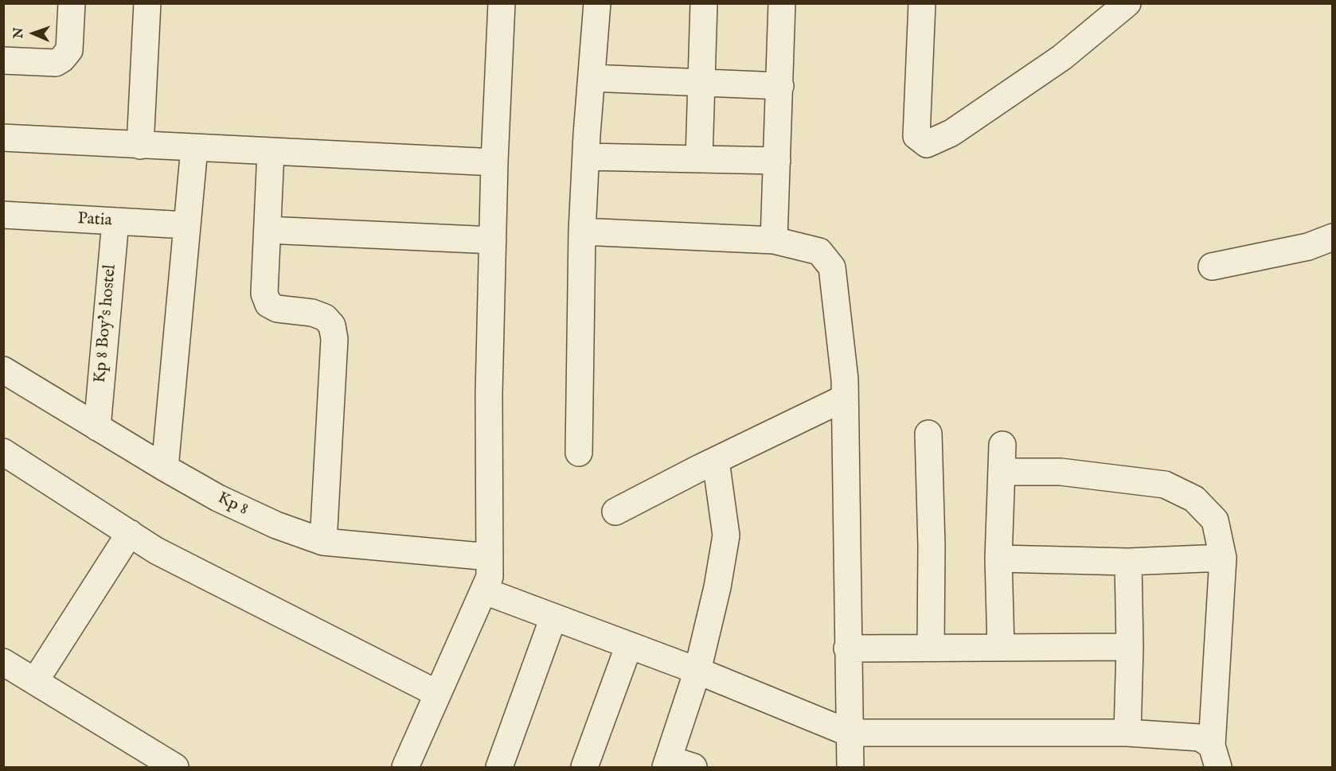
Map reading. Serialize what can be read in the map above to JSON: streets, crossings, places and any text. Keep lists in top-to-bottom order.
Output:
{
  "streets": {
    "street": ["Patia", "Kp 8 Boy's hostel", "Kp 8"]
  },
  "crossings": [
    ["Patia", "Kp 8 Boy's hostel"],
    ["Kp 8 Boy's hostel", "Kp 8"]
  ],
  "north": "left"
}
